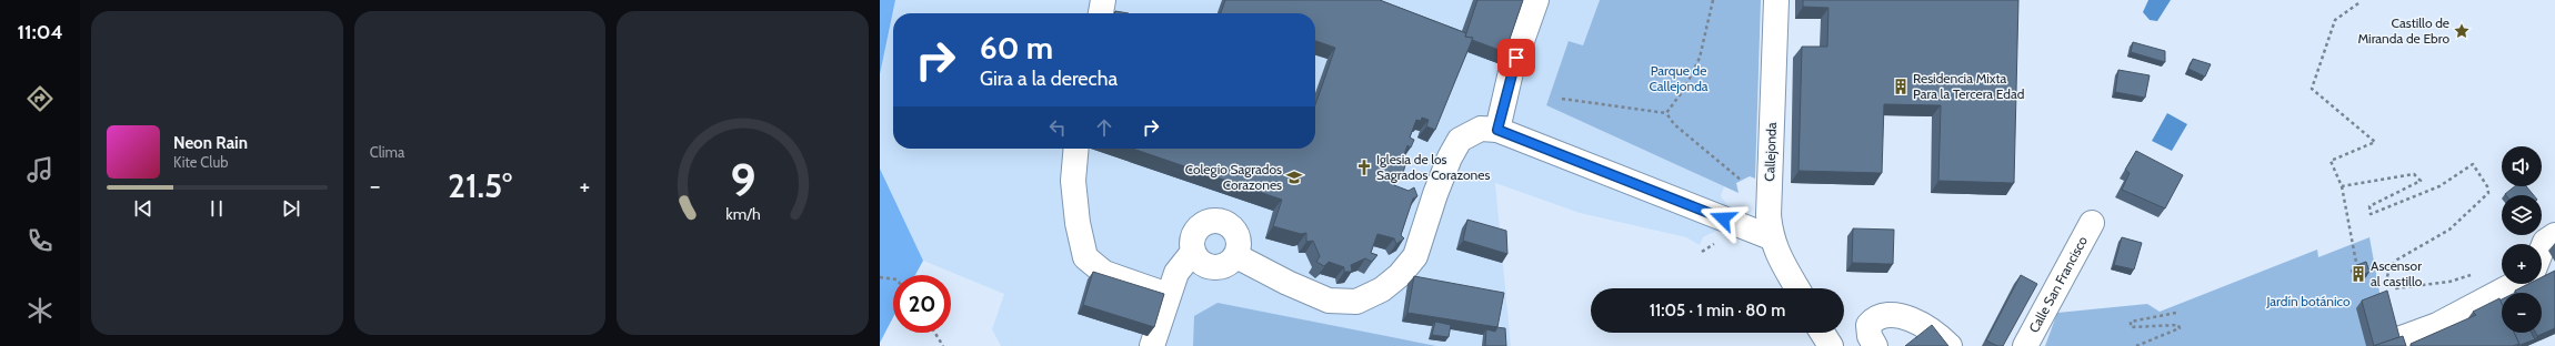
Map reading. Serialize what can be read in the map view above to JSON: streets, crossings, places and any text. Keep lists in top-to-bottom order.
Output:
{
  "streets": {
    "street": ["Callejonda", "Calle San Francisco"]
  },
  "parks": ["Parque de Callejonda", "Jardín botánico"],
  "places": {
    "place": ["Castillo de Miranda de Ebro"],
    "building": ["Residencia Mixta Para la Tercera Edad", "Ascensor al castillo"],
    "church": ["Iglesia de los Sagrados Corazones"],
    "school or university": ["Colegio Sagrados Corazones"]
  },
  "page": {
    "tabs": "11:04",
    "tile": "Clima",
    "turn": ["60 m", "Gira a la derecha"],
    "song": ["Neon Rain", "Kite Club"],
    "map_buttons": ["+", "−"],
    "heat": ["−", "21.5°", "+"],
    "limit": "20",
    "trip": "11:05 · 1 min · 80 m",
    "gauge": ["9", "km/h"]
  }
}
